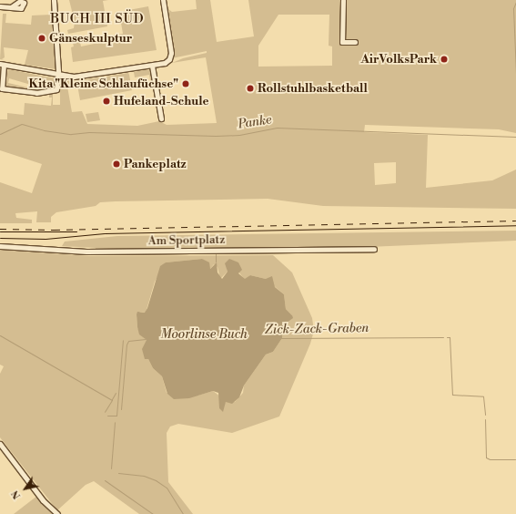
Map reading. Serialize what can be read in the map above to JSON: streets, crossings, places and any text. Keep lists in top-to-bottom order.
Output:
{
  "streets": {
    "street": ["Am Sportplatz"]
  },
  "districts": ["BUCH III SÜD"],
  "water": ["Panke", "Zick-Zack-Graben", "Moorlinse Buch"],
  "places": [
    "Gänseskulptur",
    "AirVolksPark",
    "Kita \"Kleine Schlaufüchse\"",
    "Rollstuhlbasketball",
    "Hufeland-Schule",
    "Pankeplatz"
  ],
  "north": "bottom left"
}
